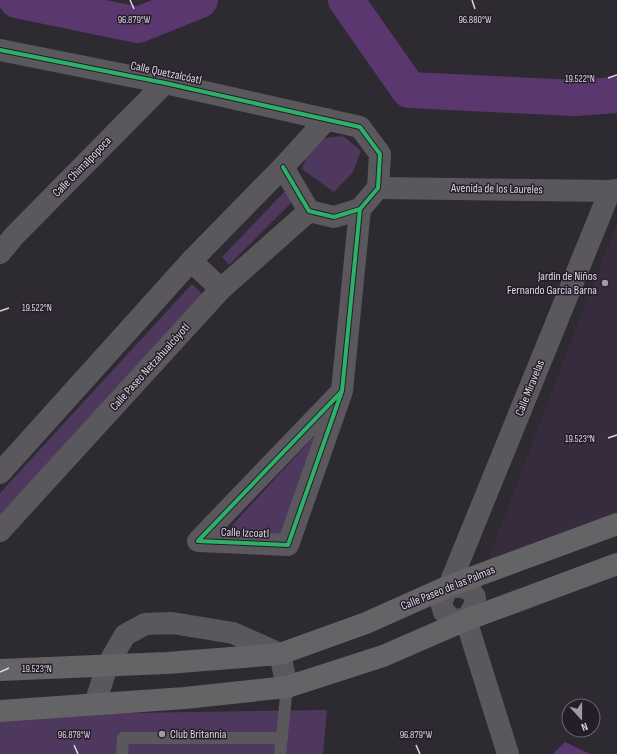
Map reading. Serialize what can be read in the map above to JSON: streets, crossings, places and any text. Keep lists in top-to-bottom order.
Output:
{
  "streets": {
    "main road": ["Calle Paseo de las Palmas"],
    "street": [
      "Calle Quetzalcóatl",
      "Calle Chimalpopoca",
      "Avenida de los Laureles",
      "Calle Paseo Netzahualcóyotl",
      "Calle Miravelas",
      "Calle Izcoatl"
    ]
  },
  "crossings": [
    ["Calle Quetzalcóatl", "Calle Chimalpopoca"],
    ["Calle Quetzalcóatl", "Avenida de los Laureles"],
    ["Calle Quetzalcóatl", "Calle Paseo Netzahualcóyotl"],
    ["Calle Quetzalcóatl", "Calle Izcoatl"],
    ["Avenida de los Laureles", "Calle Paseo Netzahualcóyotl"],
    ["Avenida de los Laureles", "Calle Miravelas"],
    ["Avenida de los Laureles", "Calle Izcoatl"],
    ["Calle Paseo Netzahualcóyotl", "Calle Izcoatl"],
    ["Calle Miravelas", "Calle Paseo de las Palmas"]
  ],
  "places": ["Jardín de Niños Fernando García Barna", "Club Britannia"],
  "north": "bottom",
  "coordinates": [
    "96.879°W",
    "96.880°W",
    "19.522°N",
    "19.523°N",
    "96.878°W"
  ]
}
